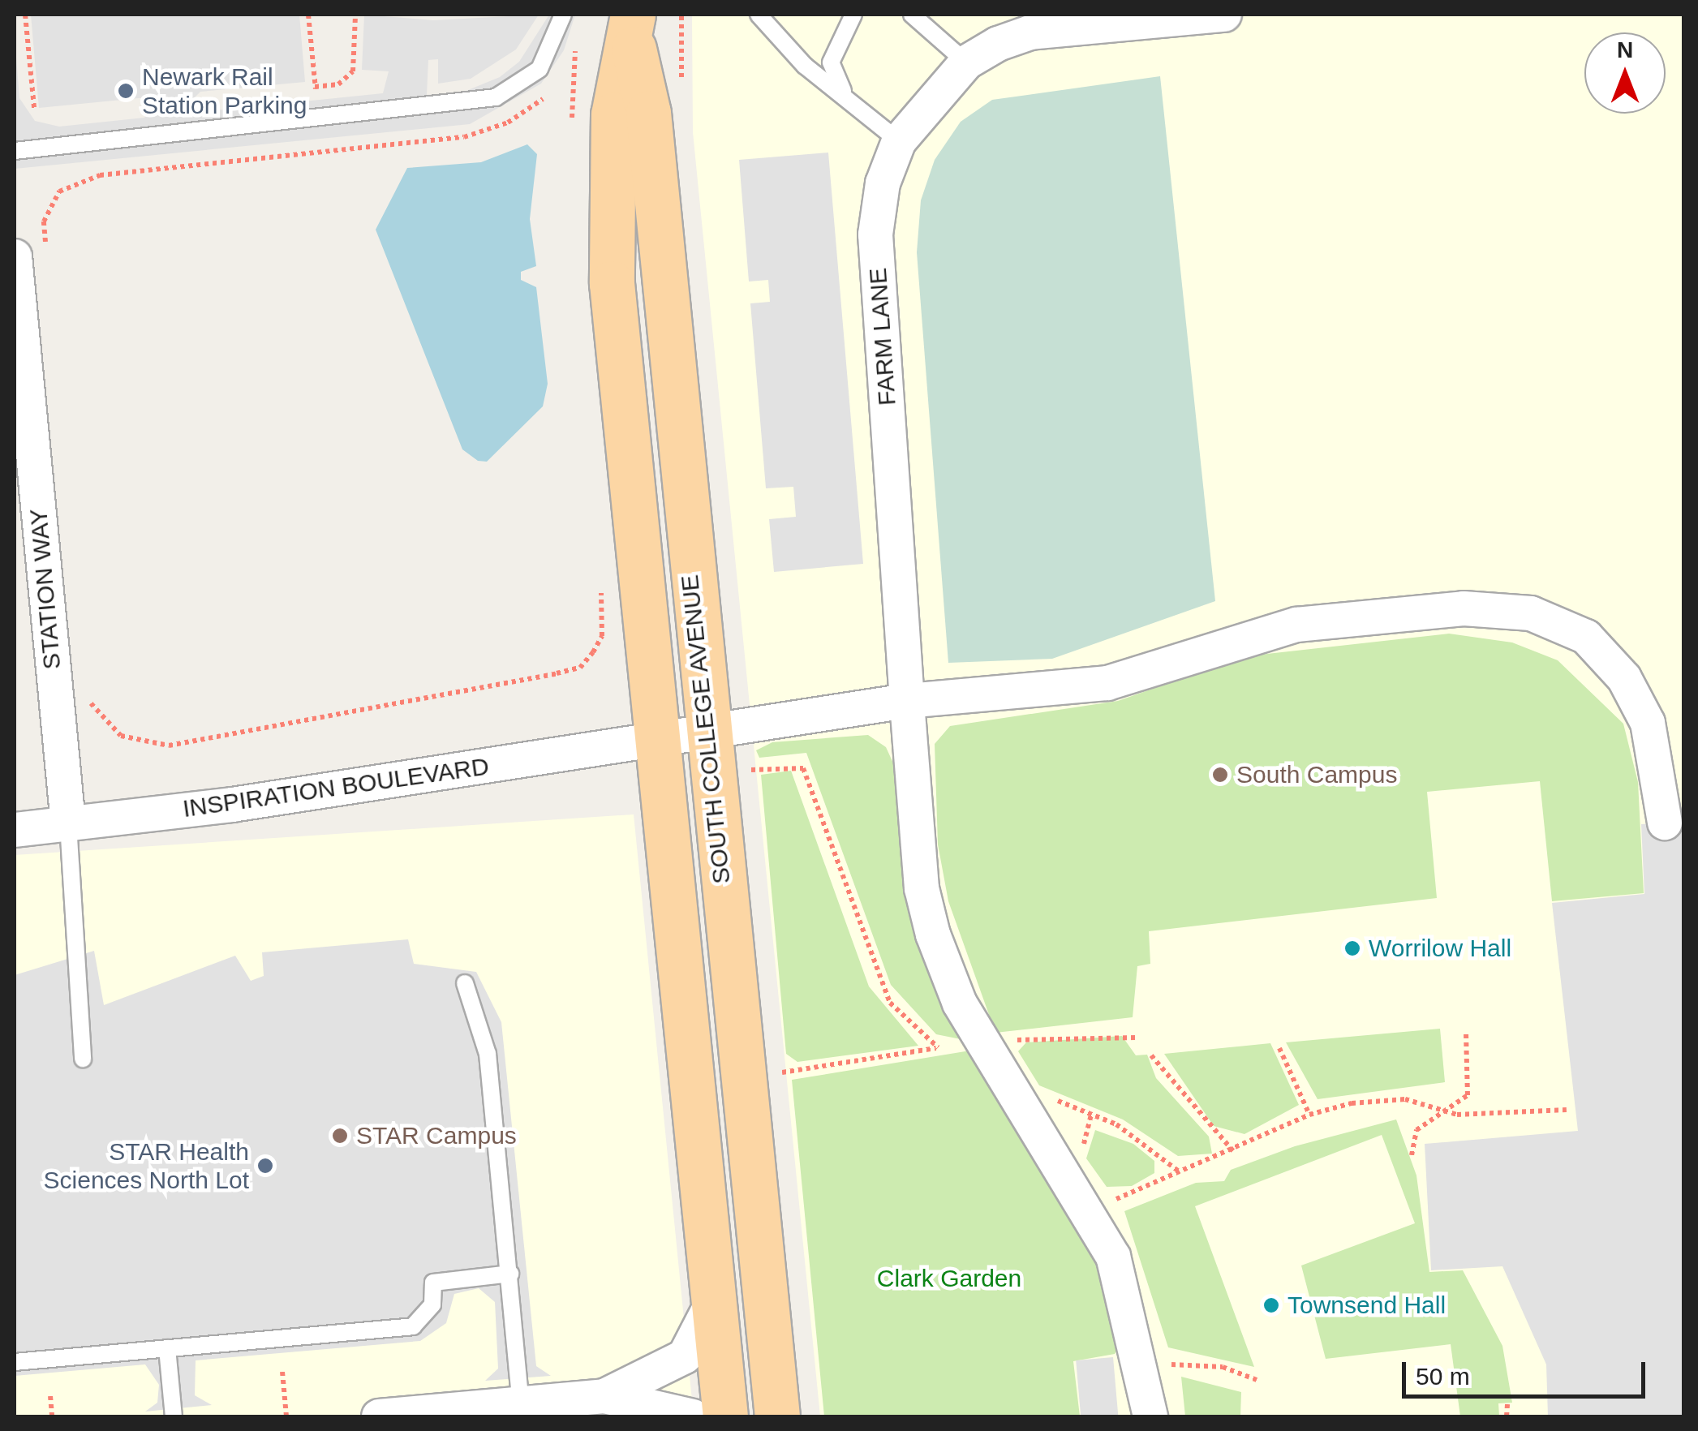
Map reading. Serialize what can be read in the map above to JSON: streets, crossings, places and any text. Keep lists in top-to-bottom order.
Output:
{
  "streets": {
    "main road": ["SOUTH COLLEGE AVENUE"],
    "street": ["FARM LANE", "STATION WAY", "INSPIRATION BOULEVARD"]
  },
  "crossings": [
    ["STATION WAY", "INSPIRATION BOULEVARD"],
    ["SOUTH COLLEGE AVENUE", "INSPIRATION BOULEVARD"]
  ],
  "parks": ["Clark Garden"],
  "places": [
    "Newark Rail Station Parking",
    "South Campus",
    "Worrilow Hall",
    "STAR Campus",
    "STAR Health Sciences North Lot",
    "Townsend Hall"
  ],
  "scale_bar": "50 m",
  "north": "top"
}
